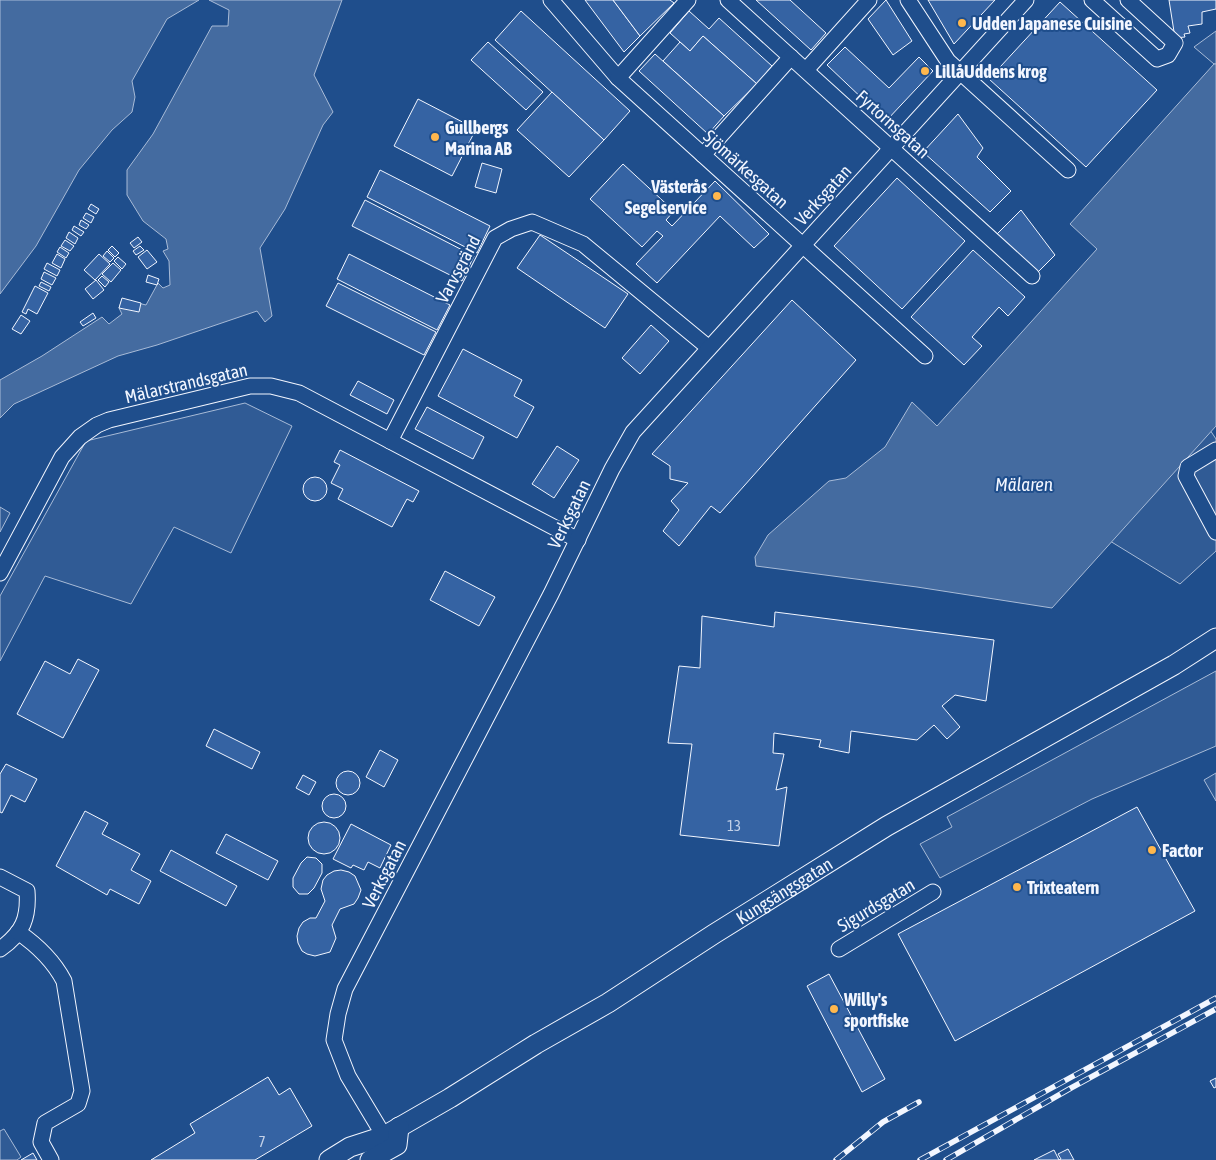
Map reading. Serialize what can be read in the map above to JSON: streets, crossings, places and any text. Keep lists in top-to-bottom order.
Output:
{
  "streets": {
    "main road": ["Kungsängsgatan"],
    "street": [
      "Fyrtornsgatan",
      "Sjömärkesgatan",
      "Verksgatan",
      "Varvsgränd",
      "Mälarstrandsgatan",
      "Sigurdsgatan"
    ]
  },
  "crossings": [
    ["Fyrtornsgatan", "Verksgatan"],
    ["Sjömärkesgatan", "Verksgatan"],
    ["Verksgatan", "Varvsgränd"],
    ["Verksgatan", "Mälarstrandsgatan"],
    ["Verksgatan", "Kungsängsgatan"],
    ["Varvsgränd", "Mälarstrandsgatan"]
  ],
  "water": ["Mälaren"],
  "places": [
    "Udden Japanese Cuisine",
    "LillåUddens krog",
    "Gullbergs Marina AB",
    "Västerås Segelservice",
    "Factor",
    "Trixteatern",
    "Willy's sportfiske"
  ],
  "house_numbers": ["13", "7"]
}
